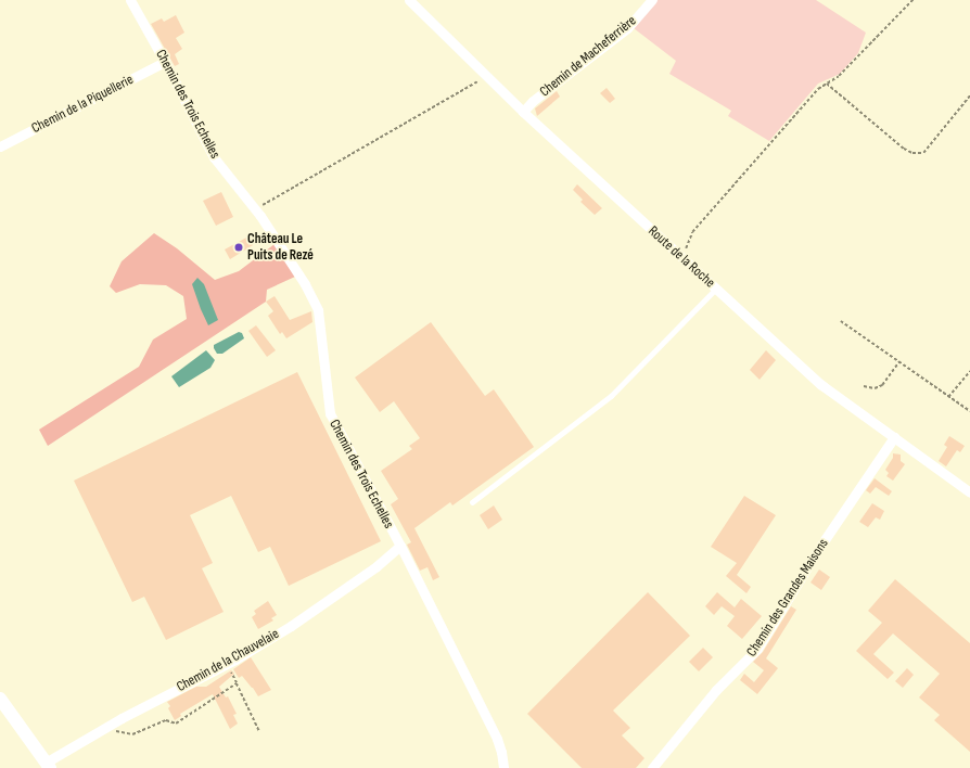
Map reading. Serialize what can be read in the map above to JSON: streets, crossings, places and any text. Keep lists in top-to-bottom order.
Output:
{
  "streets": {
    "street": [
      "Chemin de Macheferrière",
      "Chemin de la Piquellerie",
      "Chemin des Trois Echelles",
      "Route de la Roche",
      "Chemin des Grandes Maisons",
      "Chemin de la Chauvelaie"
    ]
  },
  "crossings": [
    ["Chemin de Macheferrière", "Route de la Roche"],
    ["Chemin de la Piquellerie", "Chemin des Trois Echelles"],
    ["Chemin des Trois Echelles", "Chemin de la Chauvelaie"],
    ["Route de la Roche", "Chemin des Grandes Maisons"]
  ],
  "places": ["Château Le Puits de Rezé"]
}
